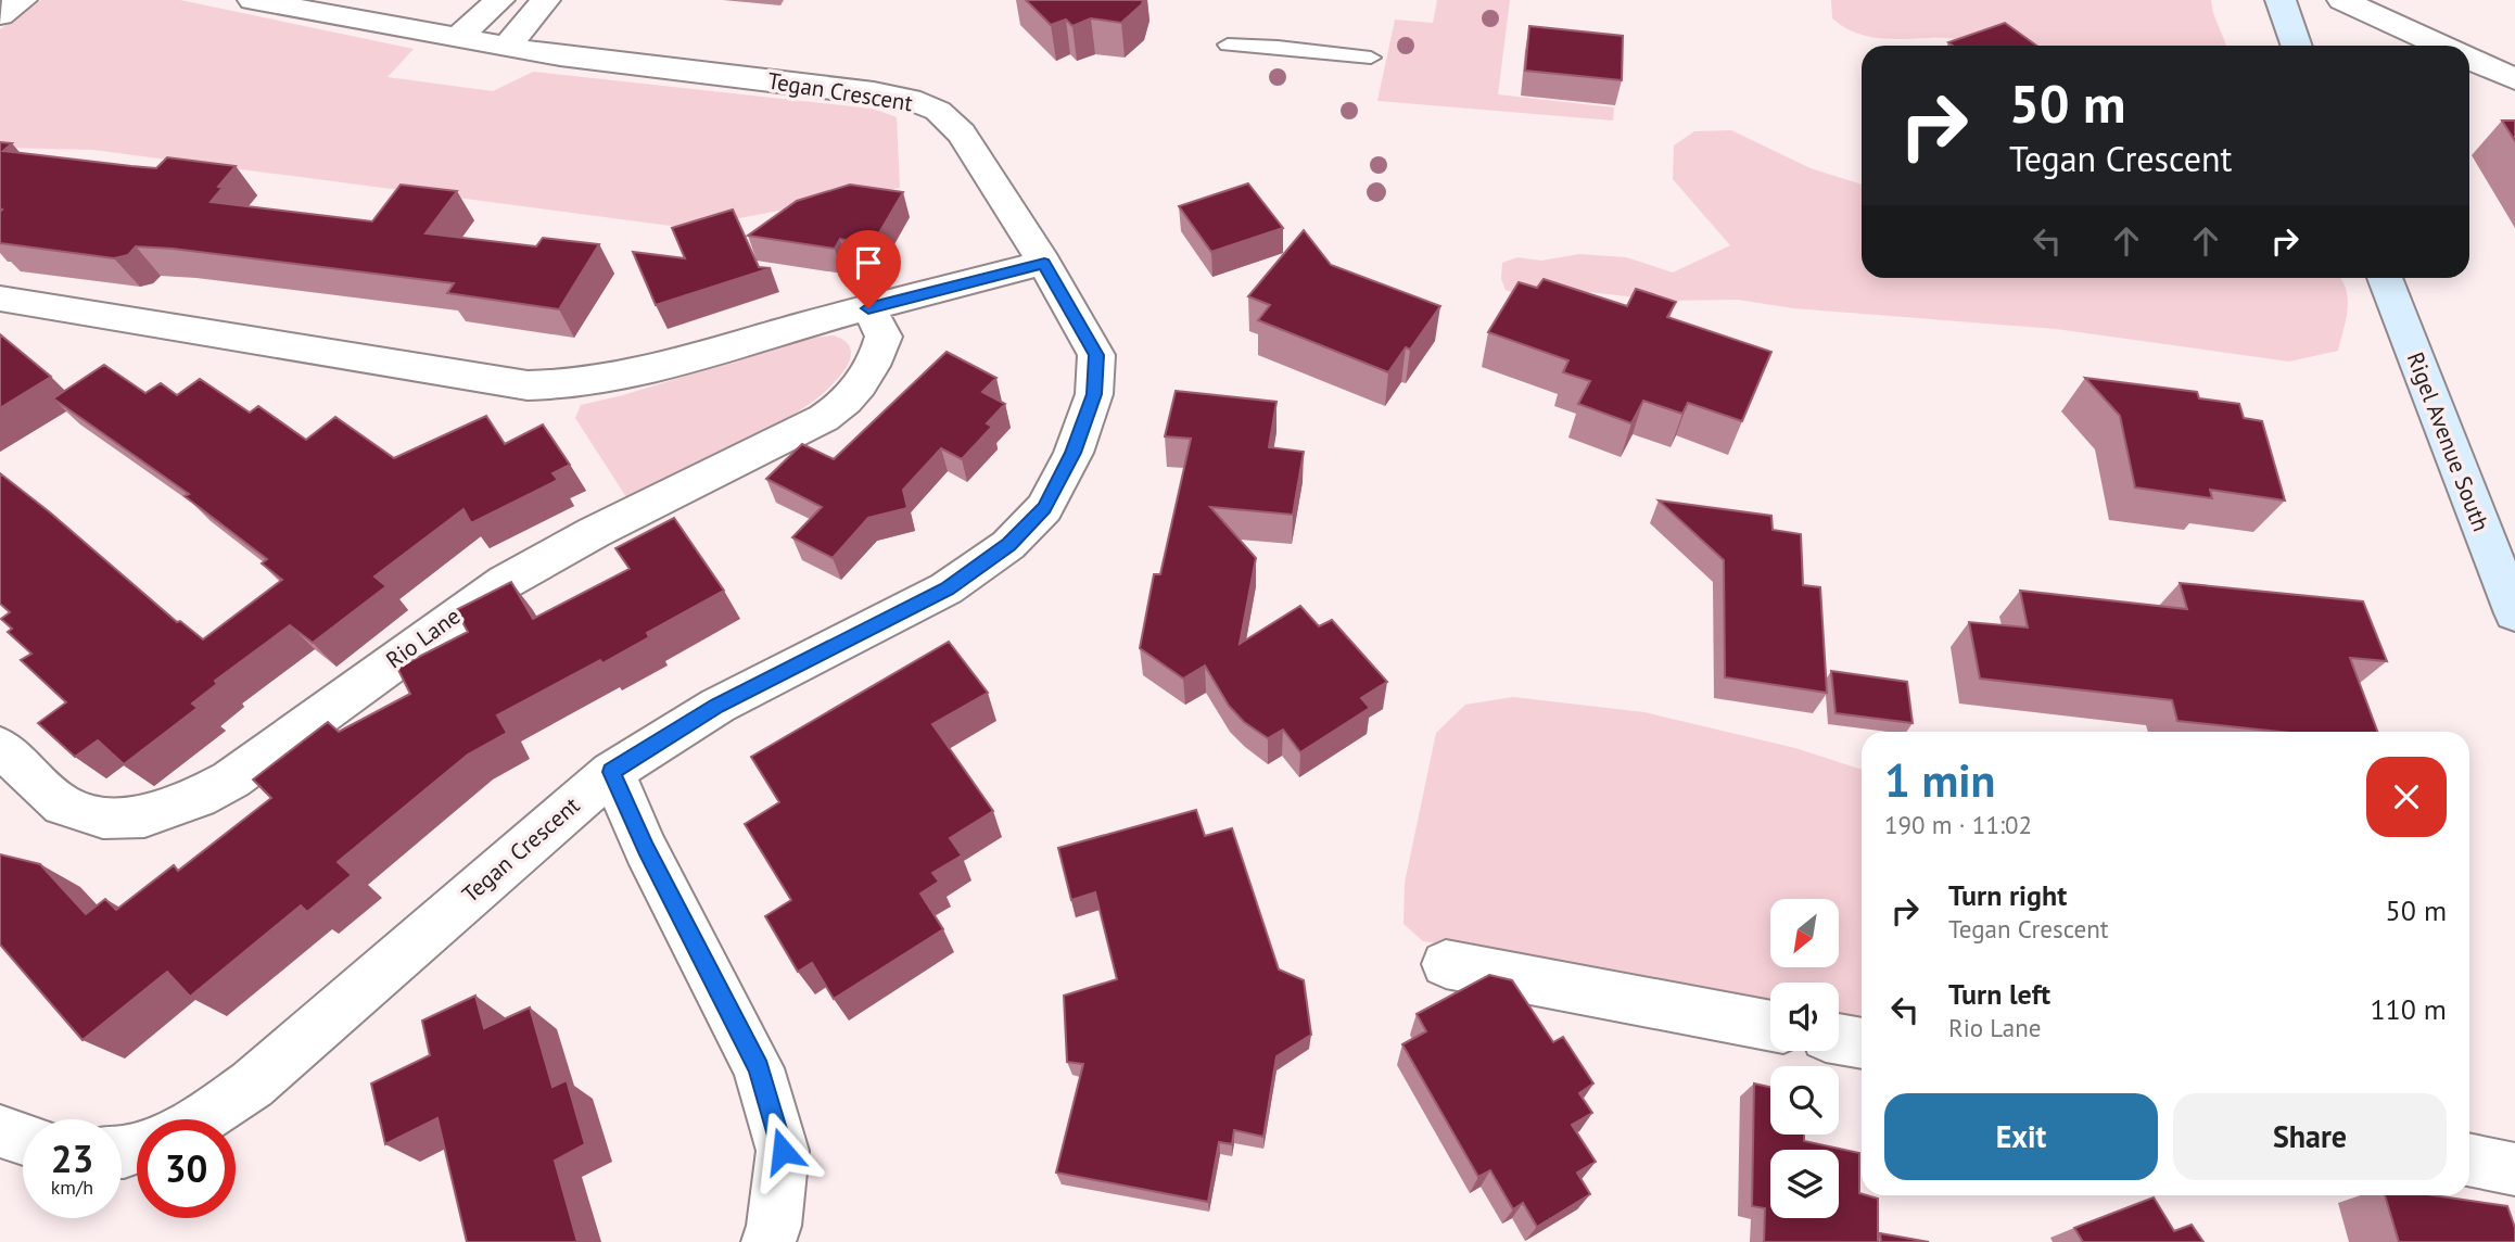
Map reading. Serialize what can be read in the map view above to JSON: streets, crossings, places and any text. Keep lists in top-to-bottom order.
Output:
{
  "streets": {
    "main road": ["Rigel Avenue South"],
    "street": ["Tegan Crescent", "Rio Lane"]
  },
  "north": "bottom left",
  "page": {
    "turn": ["50 m", "Tegan Crescent"],
    "heading": ["1 min", "190 m · 11:02"],
    "list": [
      {
        "name": "Turn right",
        "note": "Tegan Crescent",
        "value": "50 m"
      },
      {
        "name": "Turn left",
        "note": "Rio Lane",
        "value": "110 m"
      }
    ],
    "buttons": ["Exit", "Share"],
    "speed": "23 km/h",
    "limit": "30"
  }
}
